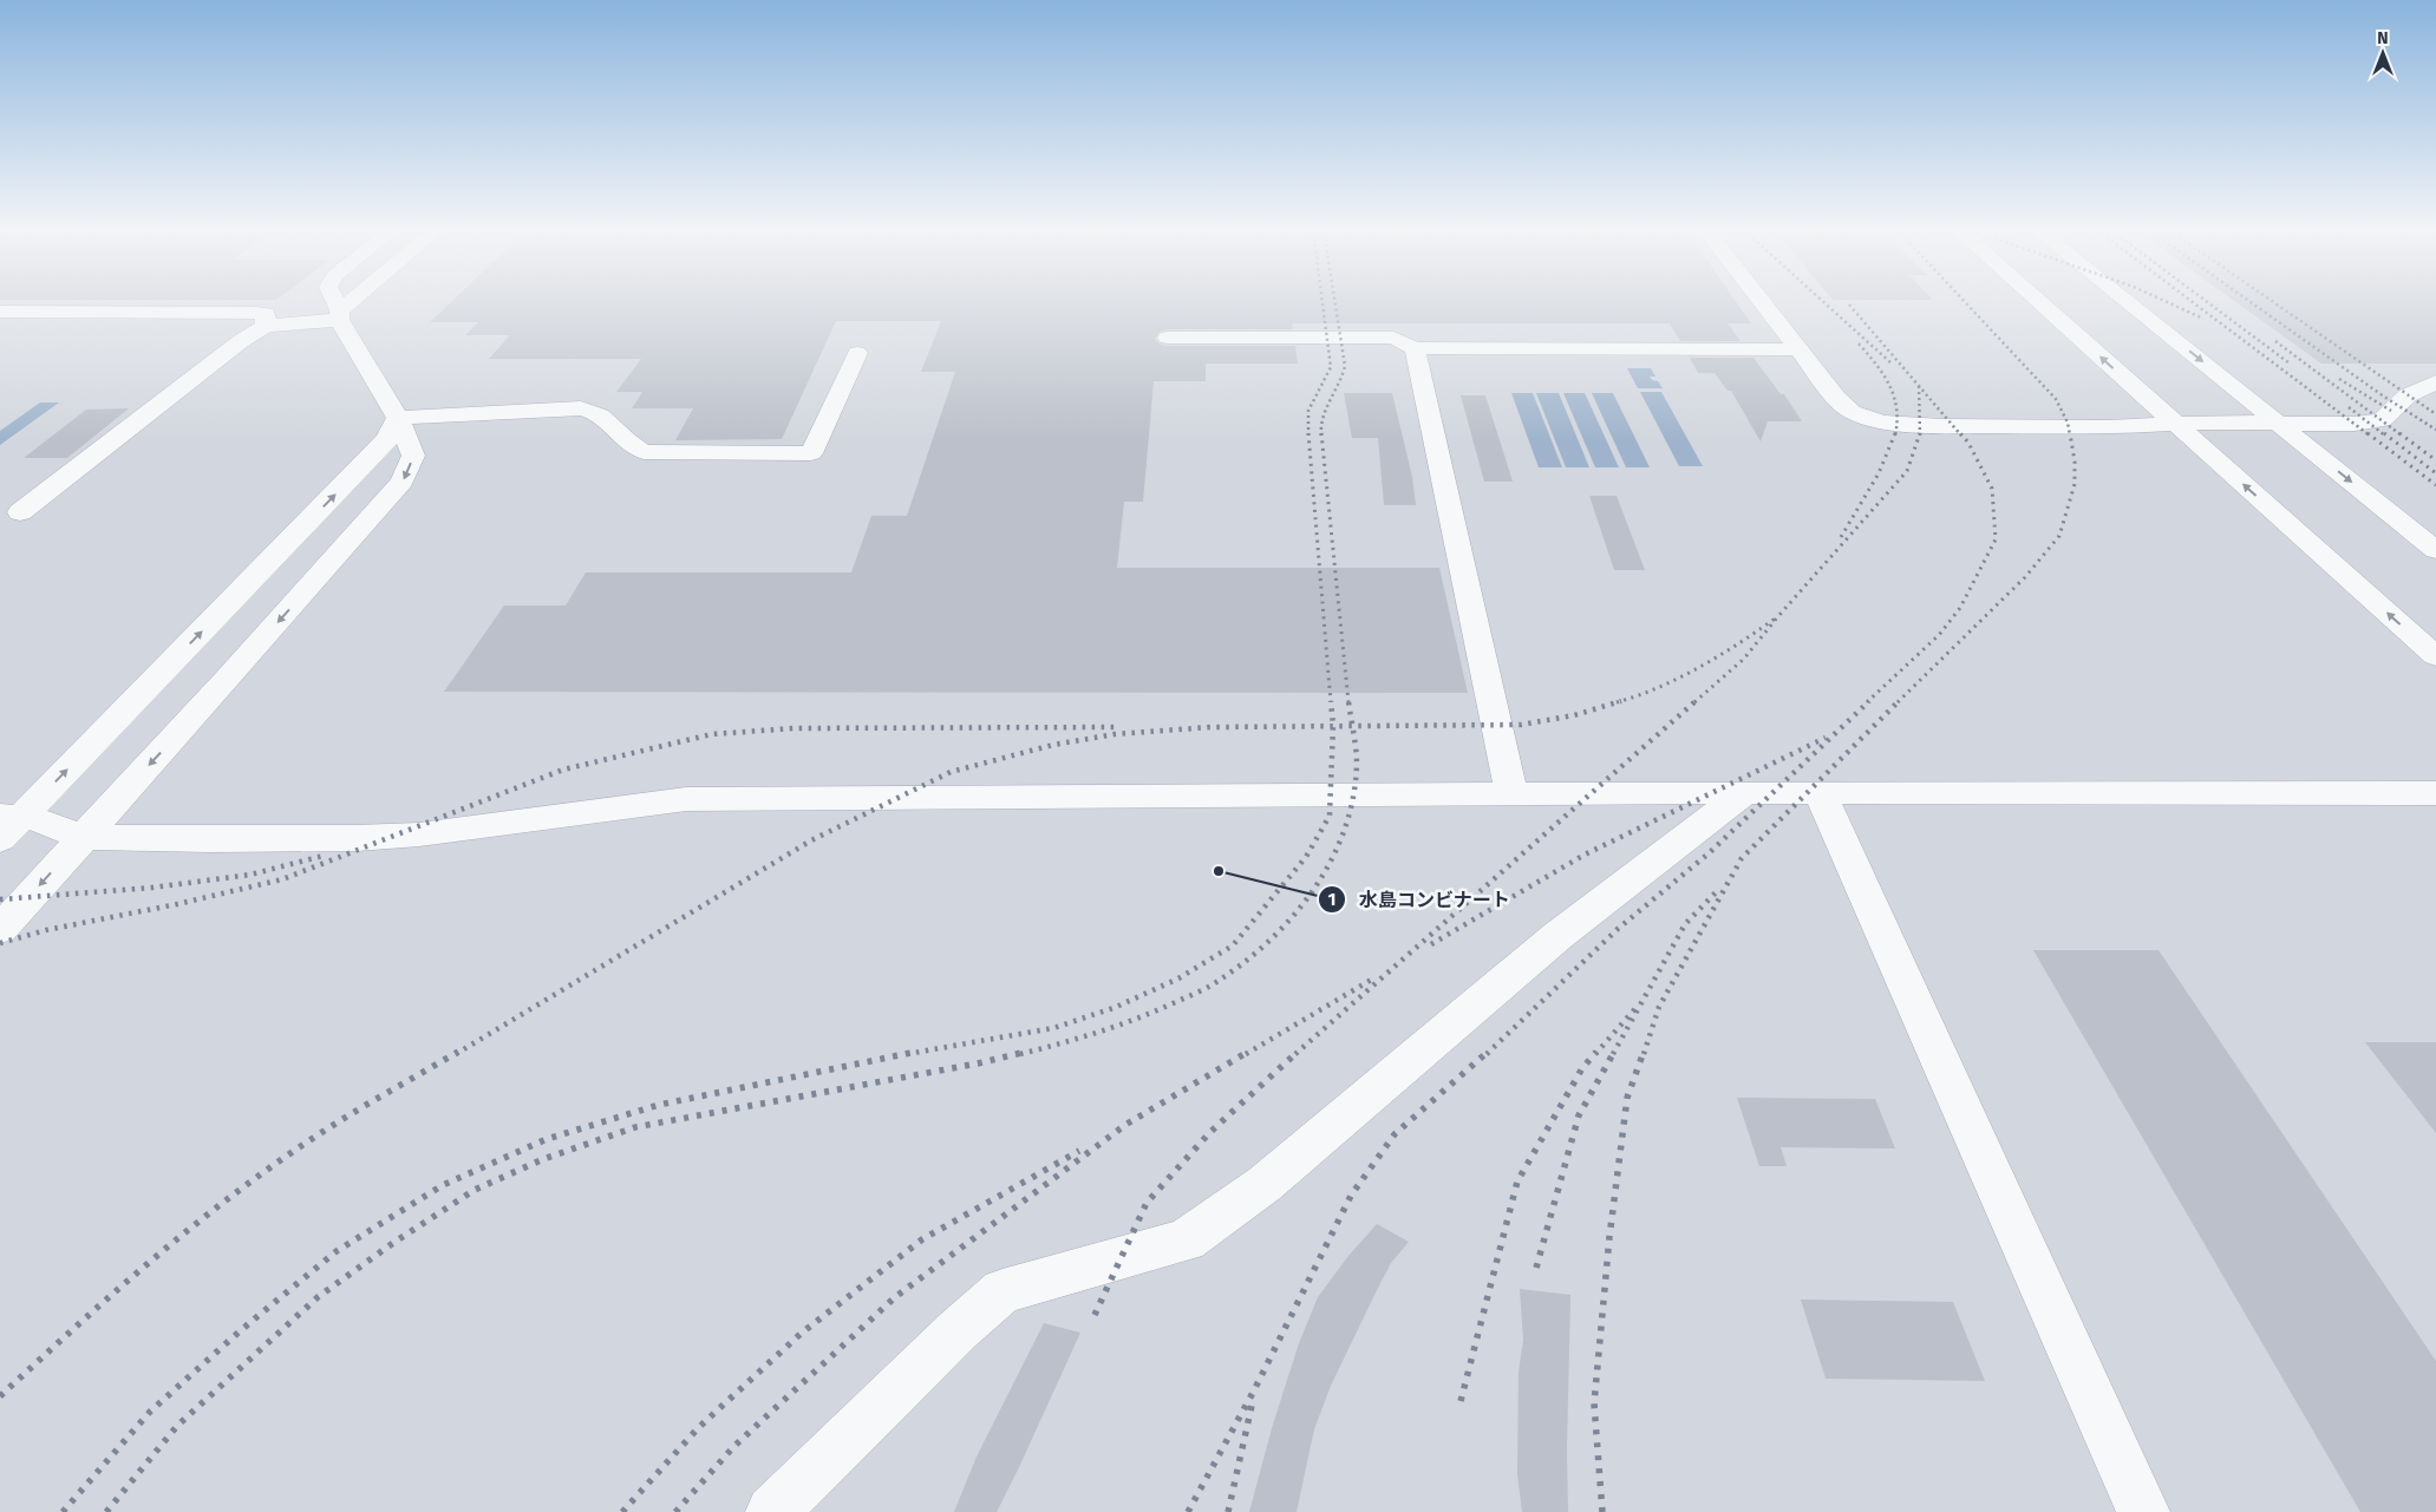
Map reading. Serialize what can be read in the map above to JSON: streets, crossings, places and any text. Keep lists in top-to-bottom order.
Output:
{
  "places": ["水島コンビナート"],
  "north": "top"
}
